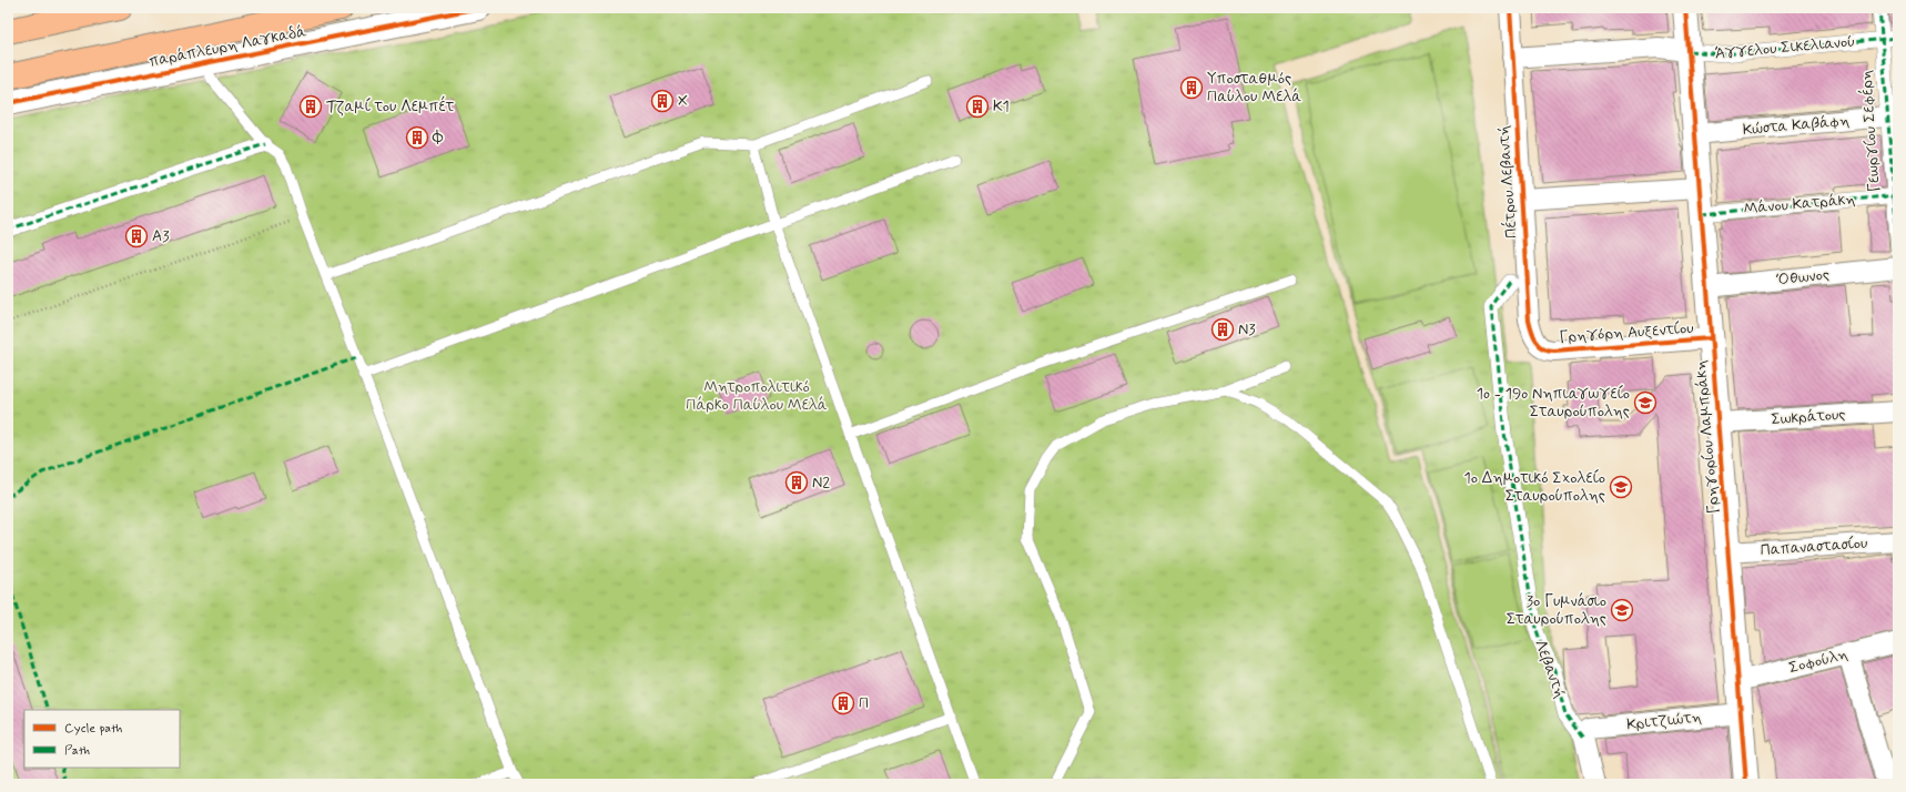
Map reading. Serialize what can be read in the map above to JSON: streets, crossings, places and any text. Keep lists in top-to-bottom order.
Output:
{
  "streets": {
    "street": [
      "παράπλευρη Λαγκαδά",
      "Άγγελου Σικελιανού",
      "Κώστα Καβάφη",
      "Γεωργίου Σεφέρη",
      "Πέτρου Λεβαντή",
      "Μάνου Κατράκη",
      "Όθωνος",
      "Γρηγόρη Αυξεντίου",
      "Σωκράτους",
      "Γρηγορίου Λαμπράκη",
      "Παπαναστασίου",
      "Σοφούλη",
      "Λεβαντή",
      "Κριτζιώτη"
    ]
  },
  "crossings": [
    ["Άγγελου Σικελιανού", "Γεωργίου Σεφέρη"],
    ["Άγγελου Σικελιανού", "Πέτρου Λεβαντή"],
    ["Άγγελου Σικελιανού", "Γρηγορίου Λαμπράκη"],
    ["Κώστα Καβάφη", "Γεωργίου Σεφέρη"],
    ["Κώστα Καβάφη", "Γρηγορίου Λαμπράκη"],
    ["Γεωργίου Σεφέρη", "Μάνου Κατράκη"],
    ["Πέτρου Λεβαντή", "Γρηγόρη Αυξεντίου"],
    ["Μάνου Κατράκη", "Γρηγορίου Λαμπράκη"],
    ["Όθωνος", "Γρηγορίου Λαμπράκη"],
    ["Γρηγόρη Αυξεντίου", "Γρηγορίου Λαμπράκη"],
    ["Σωκράτους", "Γρηγορίου Λαμπράκη"],
    ["Γρηγορίου Λαμπράκη", "Παπαναστασίου"],
    ["Γρηγορίου Λαμπράκη", "Σοφούλη"],
    ["Γρηγορίου Λαμπράκη", "Κριτζιώτη"],
    ["Λεβαντή", "Κριτζιώτη"]
  ],
  "parks": ["Μητροπολιτικό Πάρκο Παύλου Μελά"],
  "places": {
    "building": [
      "Υποσταθμός Παύλου Μελά",
      "Χ",
      "Τζαμί του Λεμπέτ",
      "Κ1",
      "Φ",
      "Α3",
      "Ν3",
      "Ν2",
      "Π"
    ],
    "school or university": ["1o - 19o Νηπιαγωγείο Σταυρούπολης", "1ο Δημοτικό Σχολείο Σταυρούπολης", "3ο Γυμνάσιο Σταυρούπολης"]
  },
  "legend": ["Cycle path", "Path"]
}
